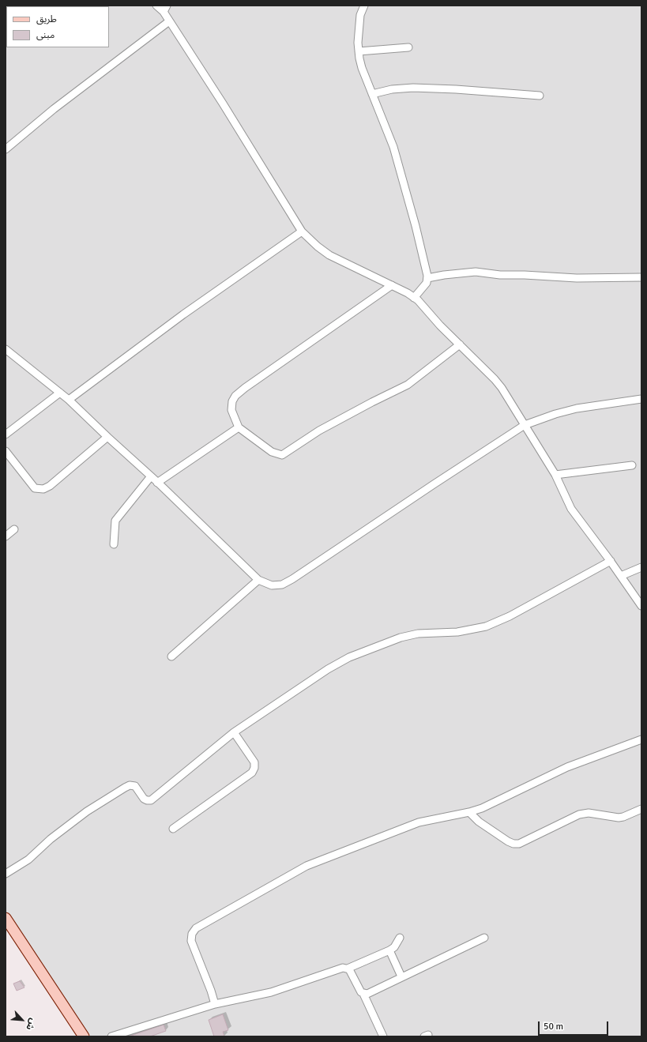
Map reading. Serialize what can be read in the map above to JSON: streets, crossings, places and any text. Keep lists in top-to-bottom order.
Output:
{
  "legend": ["طريق", "مبنى"],
  "scale_bar": "50 m",
  "north": "bottom right"
}
